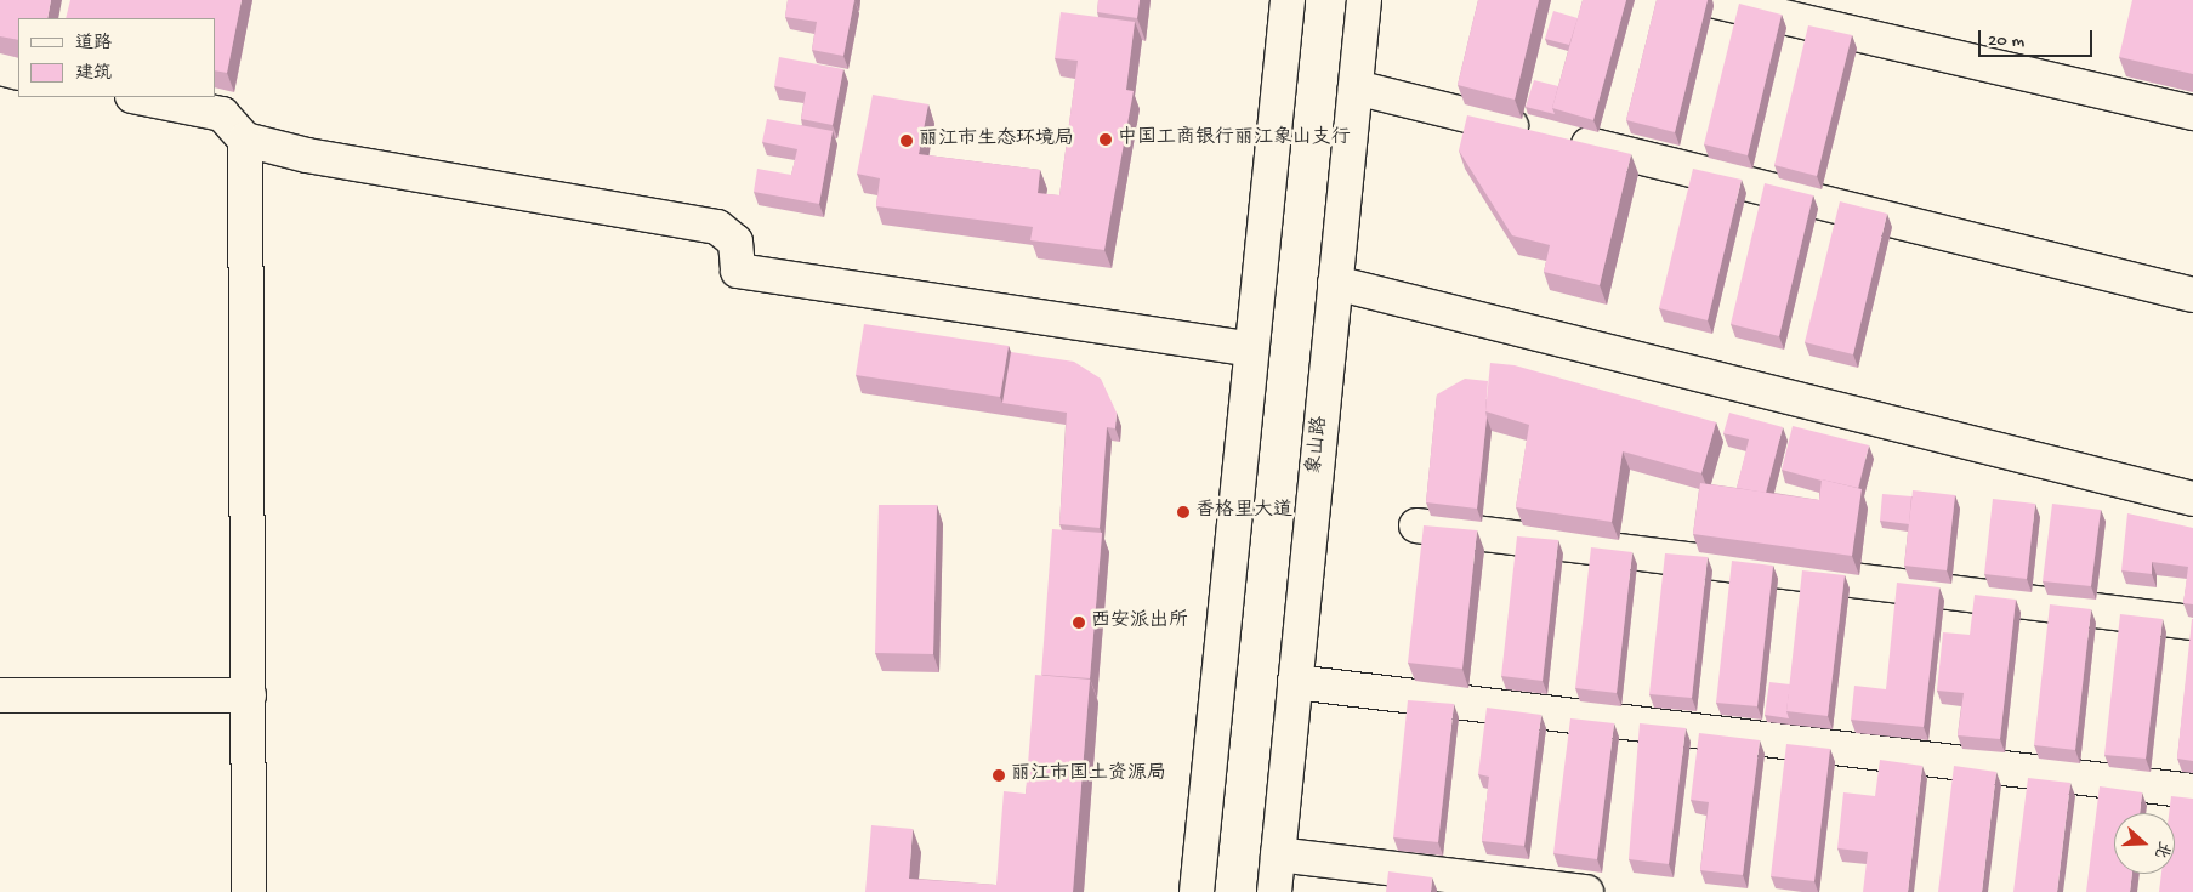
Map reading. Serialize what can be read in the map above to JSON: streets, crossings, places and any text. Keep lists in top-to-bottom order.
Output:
{
  "streets": {
    "street": ["象山路"]
  },
  "places": [
    "中国工商银行丽江象山支行",
    "丽江市生态环境局",
    "香格里大道",
    "西安派出所",
    "丽江市国土资源局"
  ],
  "legend": ["道路", "建筑"],
  "scale_bar": "20 m",
  "north": "right"
}
